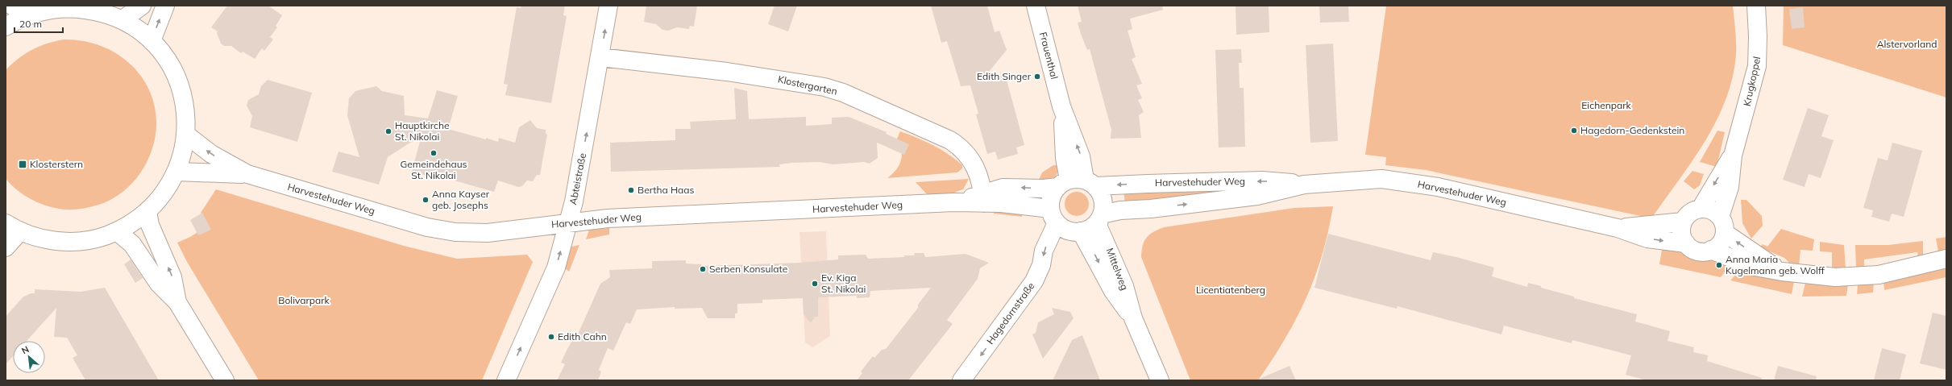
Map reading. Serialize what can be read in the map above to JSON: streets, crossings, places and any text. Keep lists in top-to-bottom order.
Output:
{
  "streets": {
    "street": [
      "Frauenthal",
      "Krugkoppel",
      "Klostergarten",
      "Abteistraße",
      "Harvestehuder Weg",
      "Mittelweg",
      "Hagedornstraße"
    ]
  },
  "crossings": [
    ["Frauenthal", "Harvestehuder Weg"],
    ["Frauenthal", "Mittelweg"],
    ["Frauenthal", "Hagedornstraße"],
    ["Krugkoppel", "Harvestehuder Weg"],
    ["Klostergarten", "Abteistraße"],
    ["Klostergarten", "Harvestehuder Weg"],
    ["Abteistraße", "Harvestehuder Weg"],
    ["Harvestehuder Weg", "Mittelweg"],
    ["Harvestehuder Weg", "Hagedornstraße"],
    ["Mittelweg", "Hagedornstraße"]
  ],
  "one_way": ["Abteistraße", "Hagedornstraße"],
  "parks": [
    "Alstervorland",
    "Eichenpark",
    "Licentiatenberg",
    "Bolivarpark"
  ],
  "places": {
    "other": [
      "Edith Singer",
      "Hagedorn-Gedenkstein",
      "Hauptkirche St. Nikolai",
      "Gemeindehaus St. Nikolai",
      "Bertha Haas",
      "Anna Kayser geb. Josephs",
      "Anna Maria Kugelmann geb. Wolff",
      "Serben Konsulate",
      "Ev. Kiga St. Nikolai",
      "Edith Cahn"
    ],
    "transit": ["Klosterstern"]
  },
  "scale_bar": "20 m",
  "north": "top left"
}
